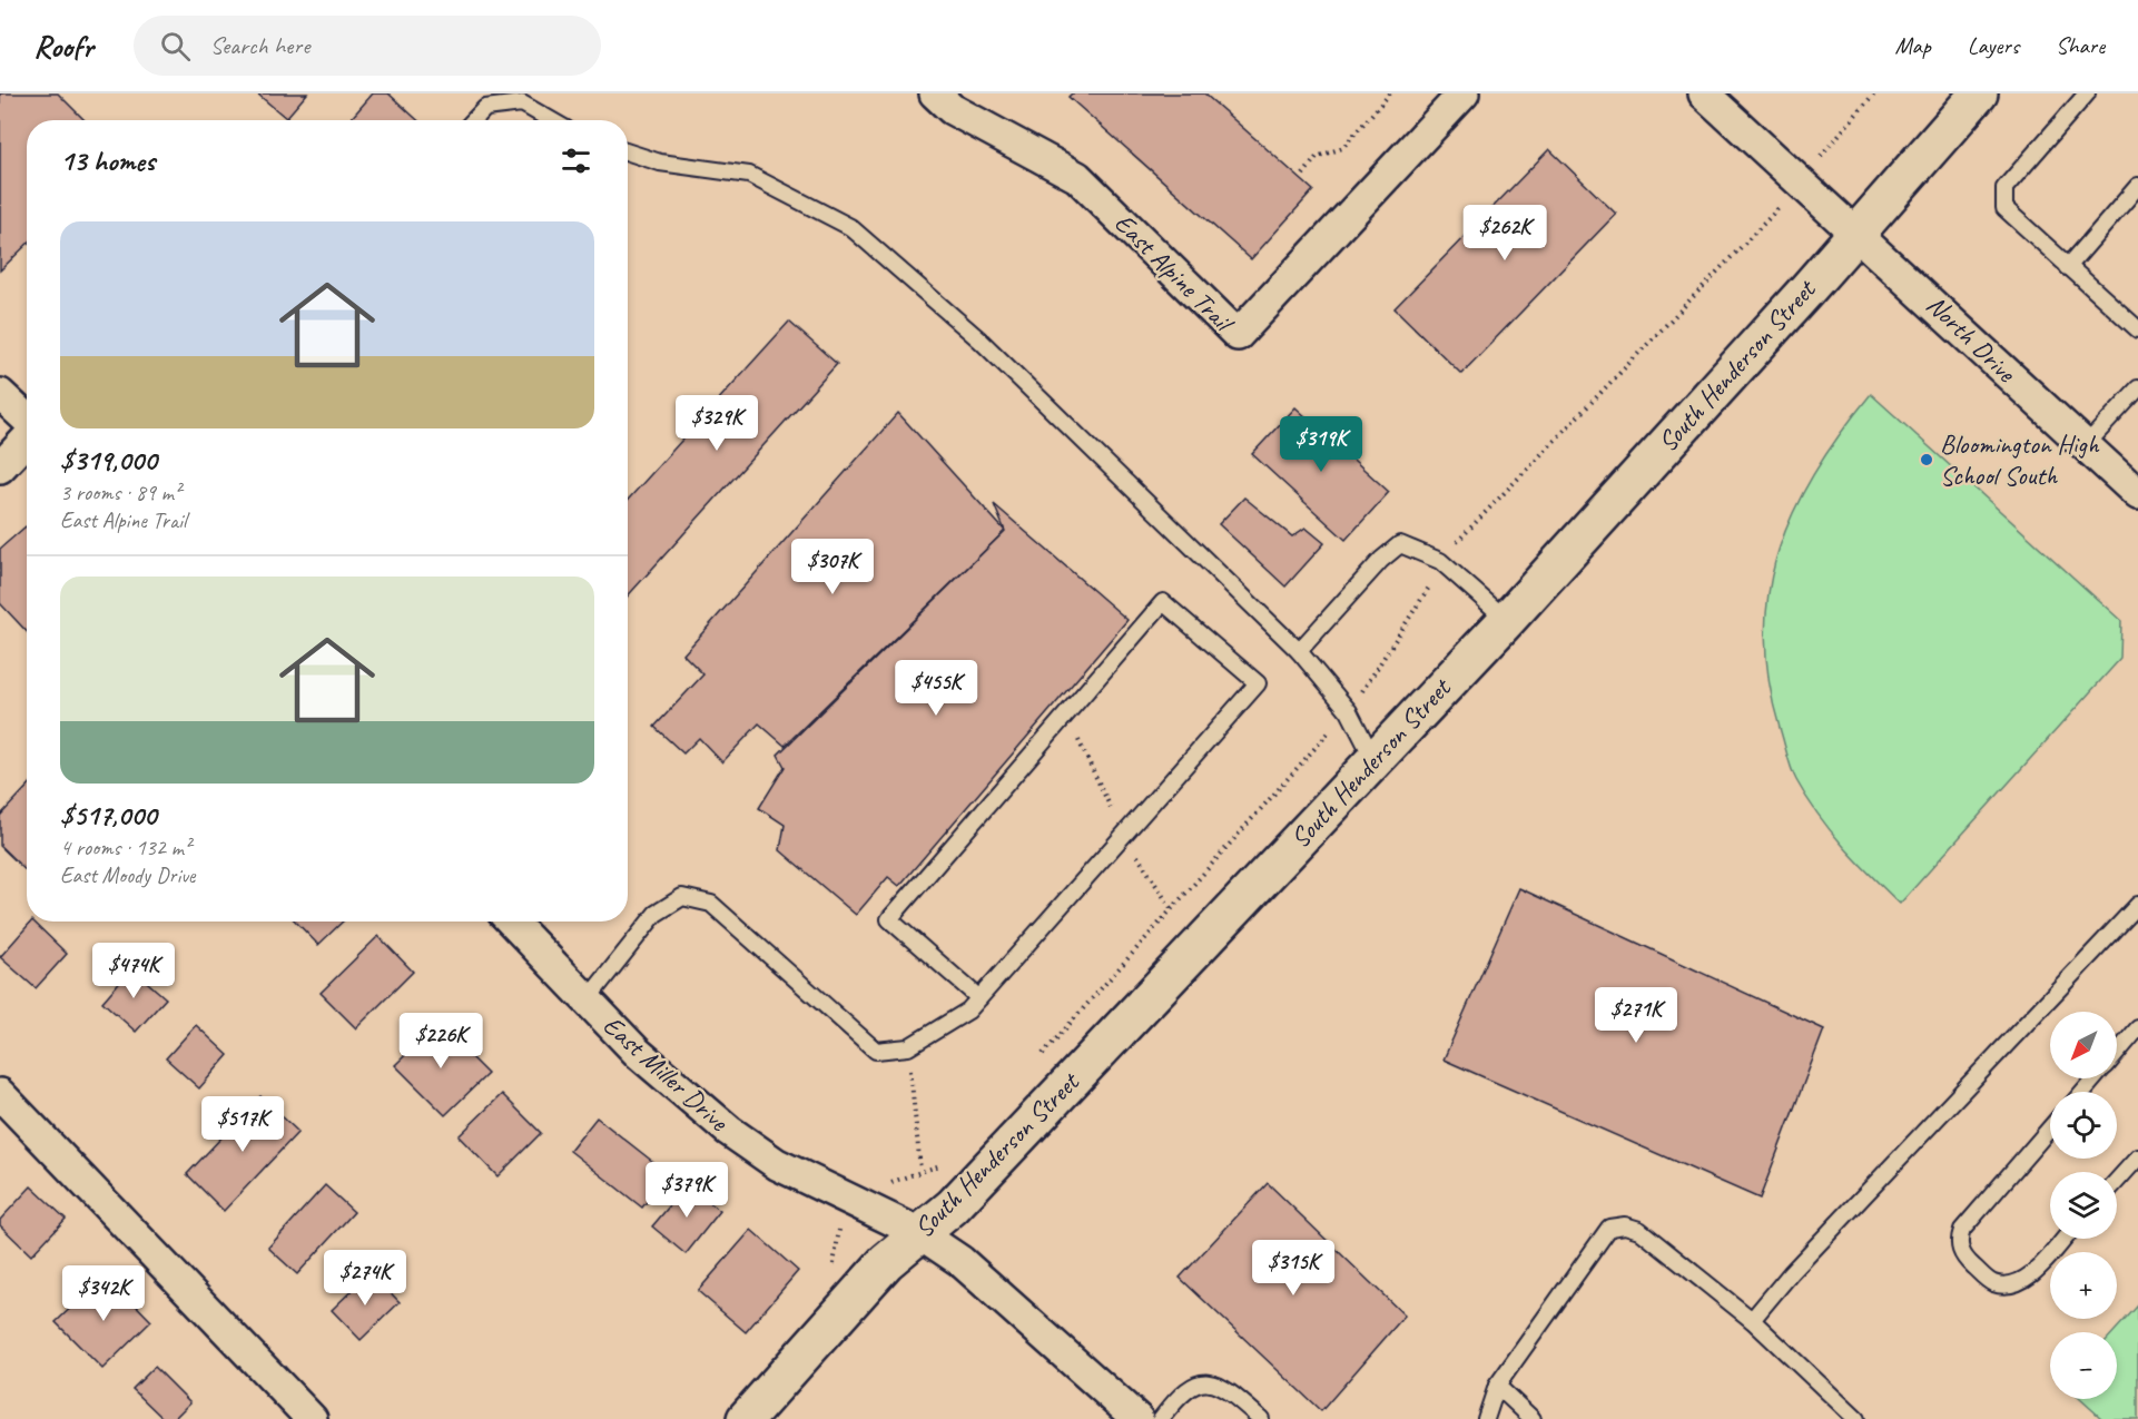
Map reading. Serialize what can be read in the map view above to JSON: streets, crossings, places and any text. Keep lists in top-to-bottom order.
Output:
{
  "streets": {
    "street": [
      "East Alpine Trail",
      "North Drive",
      "South Henderson Street",
      "East Miller Drive"
    ]
  },
  "crossings": [
    ["North Drive", "South Henderson Street"],
    ["South Henderson Street", "East Miller Drive"]
  ],
  "places": ["Bloomington High School South"],
  "north": "bottom left",
  "page": {
    "header": "Roofr",
    "search": "Search here",
    "nav": ["Map", "Layers", "Share"],
    "heading": "13 homes",
    "list": [
      {
        "name": "$319,000",
        "note": "3 rooms · 89 m² · East Alpine Trail"
      },
      {
        "name": "$517,000",
        "note": "4 rooms · 132 m² · East Moody Drive"
      }
    ],
    "price": [
      "$262K",
      "$329K",
      "$319K",
      "$307K",
      "$455K",
      "$474K",
      "$271K",
      "$226K",
      "$517K",
      "$379K",
      "$315K",
      "$274K",
      "$342K"
    ],
    "map_buttons": ["+", "−"]
  }
}
